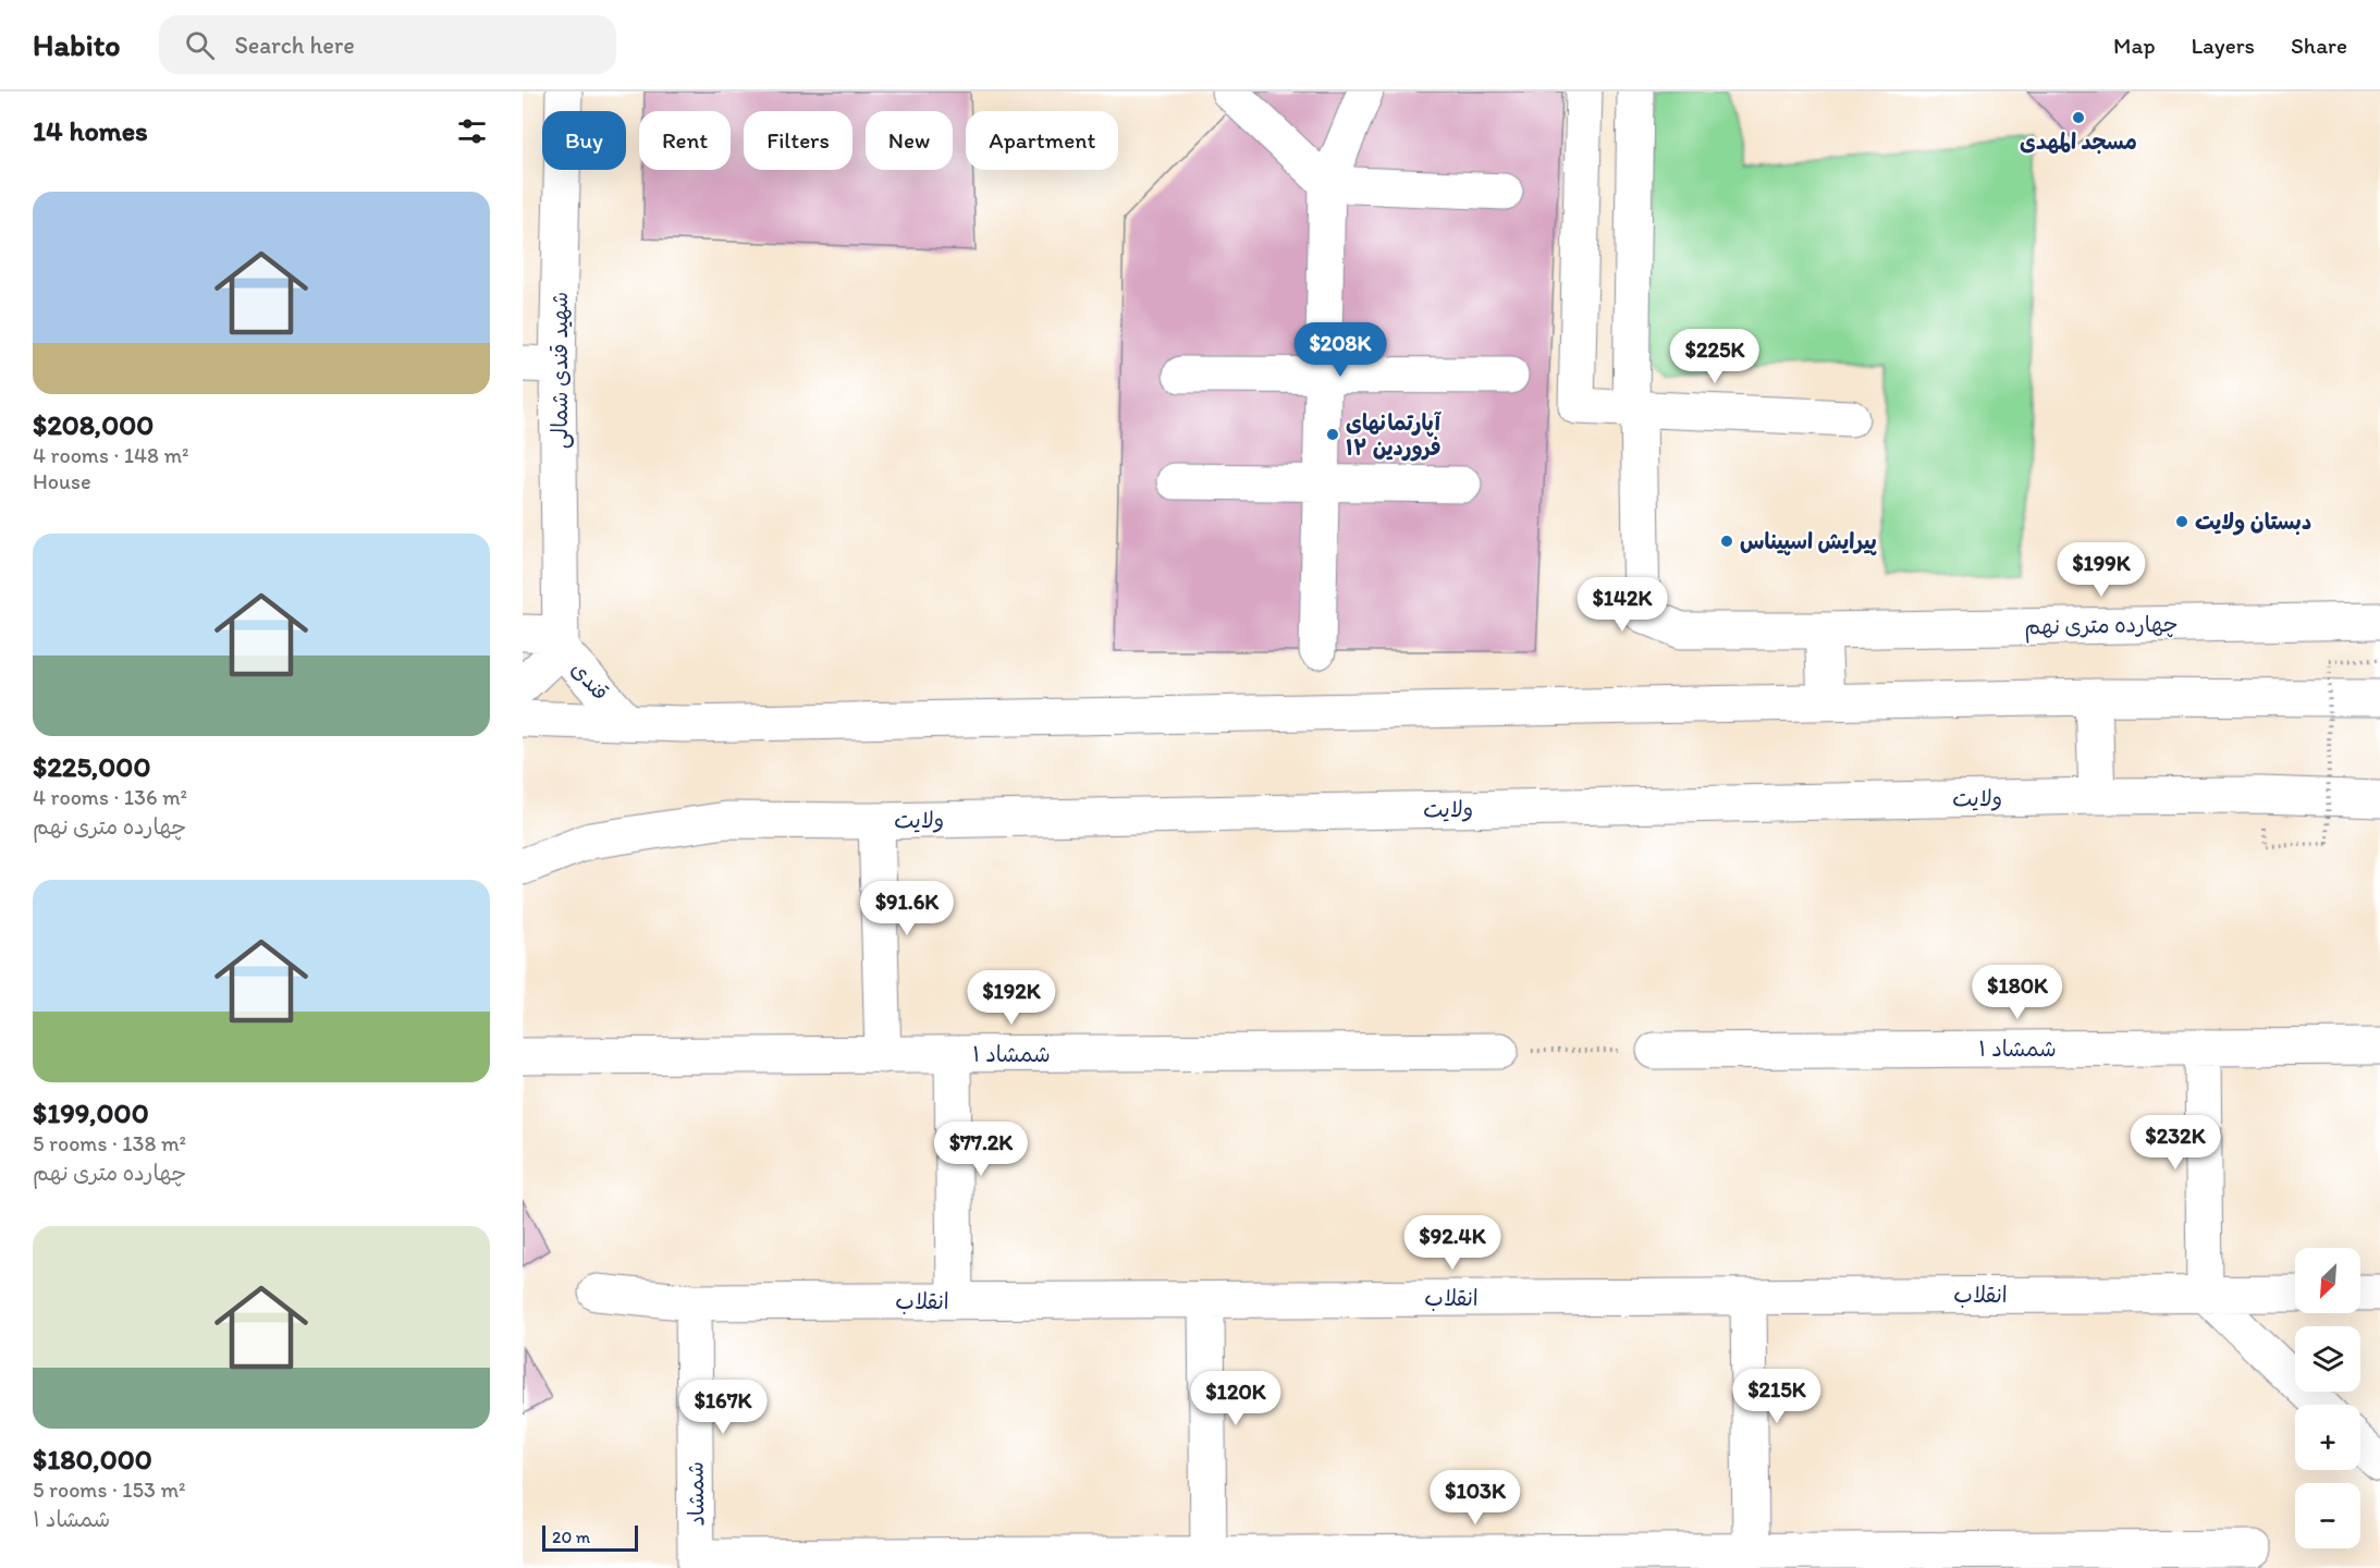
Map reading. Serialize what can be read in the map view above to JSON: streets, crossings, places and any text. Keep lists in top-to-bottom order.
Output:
{
  "streets": {
    "street": [
      "شهید قندی شمالی",
      "چهارده متری نهم",
      "قندی",
      "ولایت",
      "شمشاد ۱",
      "انقلاب",
      "شمشاد"
    ]
  },
  "crossings": [
    ["شهید قندی شمالی", "قندی"],
    ["انقلاب", "شمشاد"]
  ],
  "places": [
    "مسجد المهدی",
    "آپارتمانهای ۱۲ فروردین",
    "دبستان ولایت",
    "پیرایش اسپیناس"
  ],
  "scale_bar": "20 m",
  "north": "bottom left",
  "page": {
    "header": "Habito",
    "search": "Search here",
    "nav": ["Map", "Layers", "Share"],
    "heading": "14 homes",
    "chip": [
      "Buy",
      "Rent",
      "Filters",
      "New",
      "Apartment"
    ],
    "list": [
      {
        "name": "$208,000",
        "note": "4 rooms · 148 m² · House"
      },
      {
        "name": "$225,000",
        "note": "4 rooms · 136 m² · چهارده متری نهم"
      },
      {
        "name": "$199,000",
        "note": "5 rooms · 138 m² · چهارده متری نهم"
      },
      {
        "name": "$180,000",
        "note": "5 rooms · 153 m² · شمشاد ۱"
      }
    ],
    "price": [
      "$208K",
      "$225K",
      "$199K",
      "$142K",
      "$91.6K",
      "$180K",
      "$192K",
      "$232K",
      "$77.2K",
      "$92.4K",
      "$215K",
      "$120K",
      "$167K",
      "$103K"
    ],
    "map_buttons": ["+", "−"],
    "scale": "20 m"
  }
}
